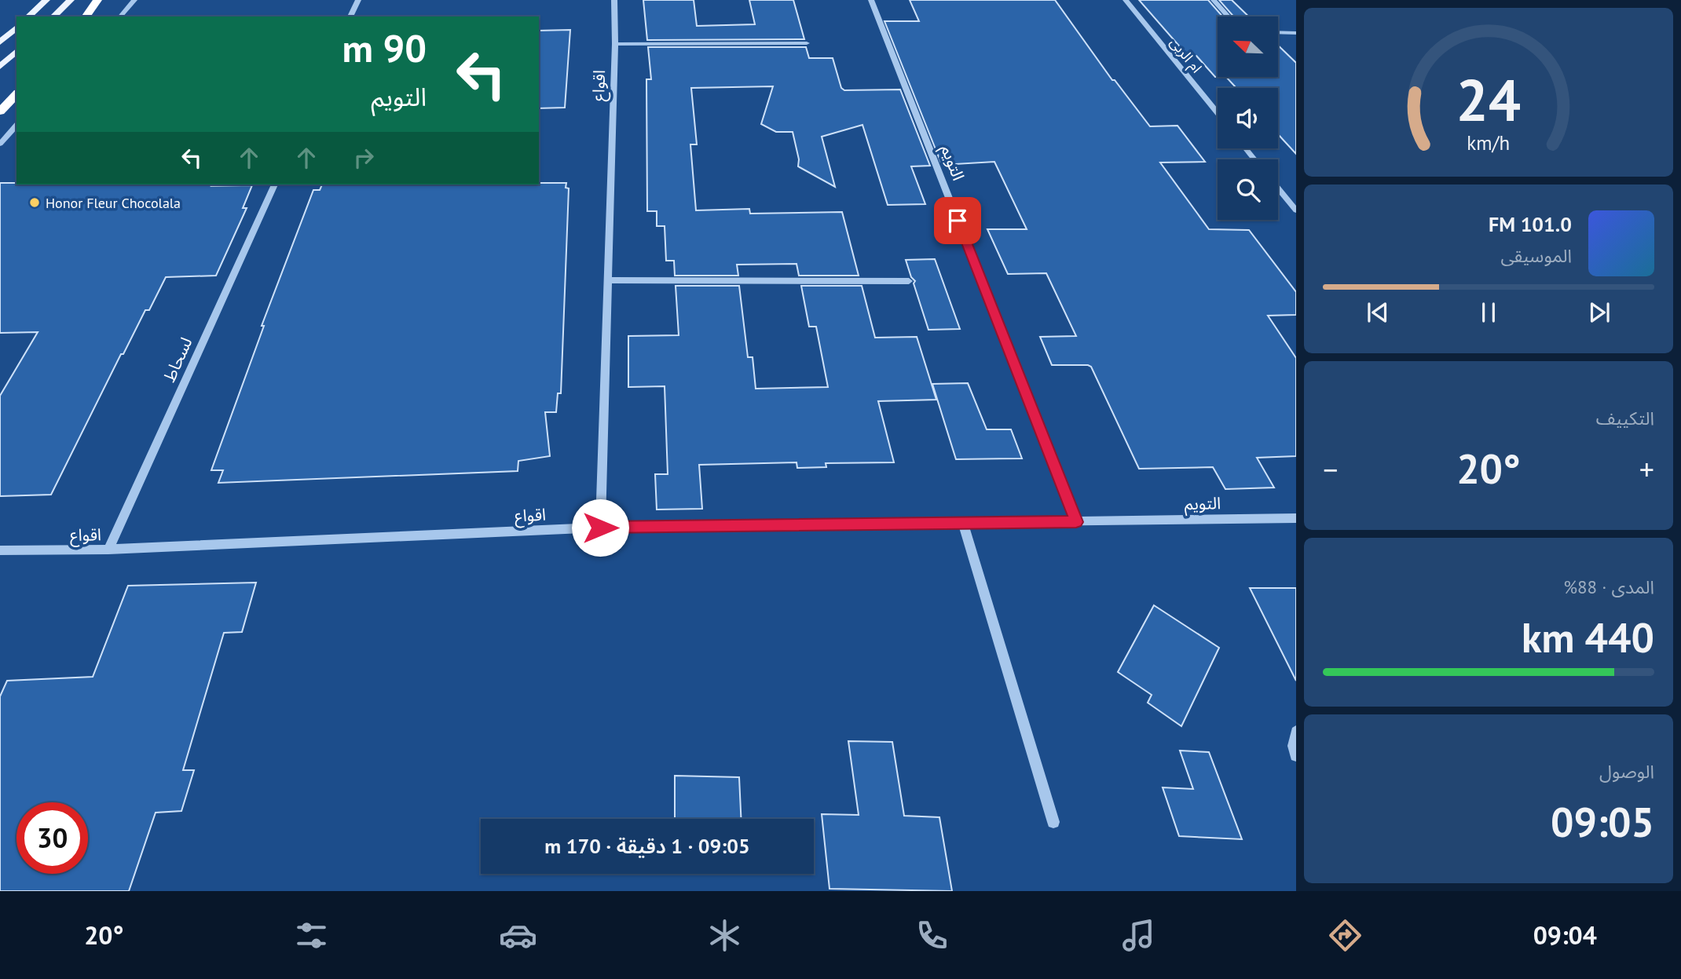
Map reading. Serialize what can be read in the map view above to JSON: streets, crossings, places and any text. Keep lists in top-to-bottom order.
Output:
{
  "streets": {
    "street": [
      "ام الربى",
      "اقواع",
      "التويم",
      "لسحاط"
    ]
  },
  "crossings": [
    ["اقواع", "التويم"],
    ["اقواع", "لسحاط"]
  ],
  "places": ["Honor Fleur Chocolala"],
  "north": "top left",
  "page": {
    "turn": ["90 m", "التويم"],
    "song": ["101.0 FM", "الموسيقى"],
    "tile": [
      "التكييف",
      ["المدى · 88%", "440 km"],
      ["الوصول", "09:05"]
    ],
    "heat": ["−", "20°", "+"],
    "limit": "30",
    "trip": "09:05 · 1 دقيقة · 170 m",
    "tabs": ["09:04", "20°"],
    "gauge": ["24", "km/h"]
  }
}
